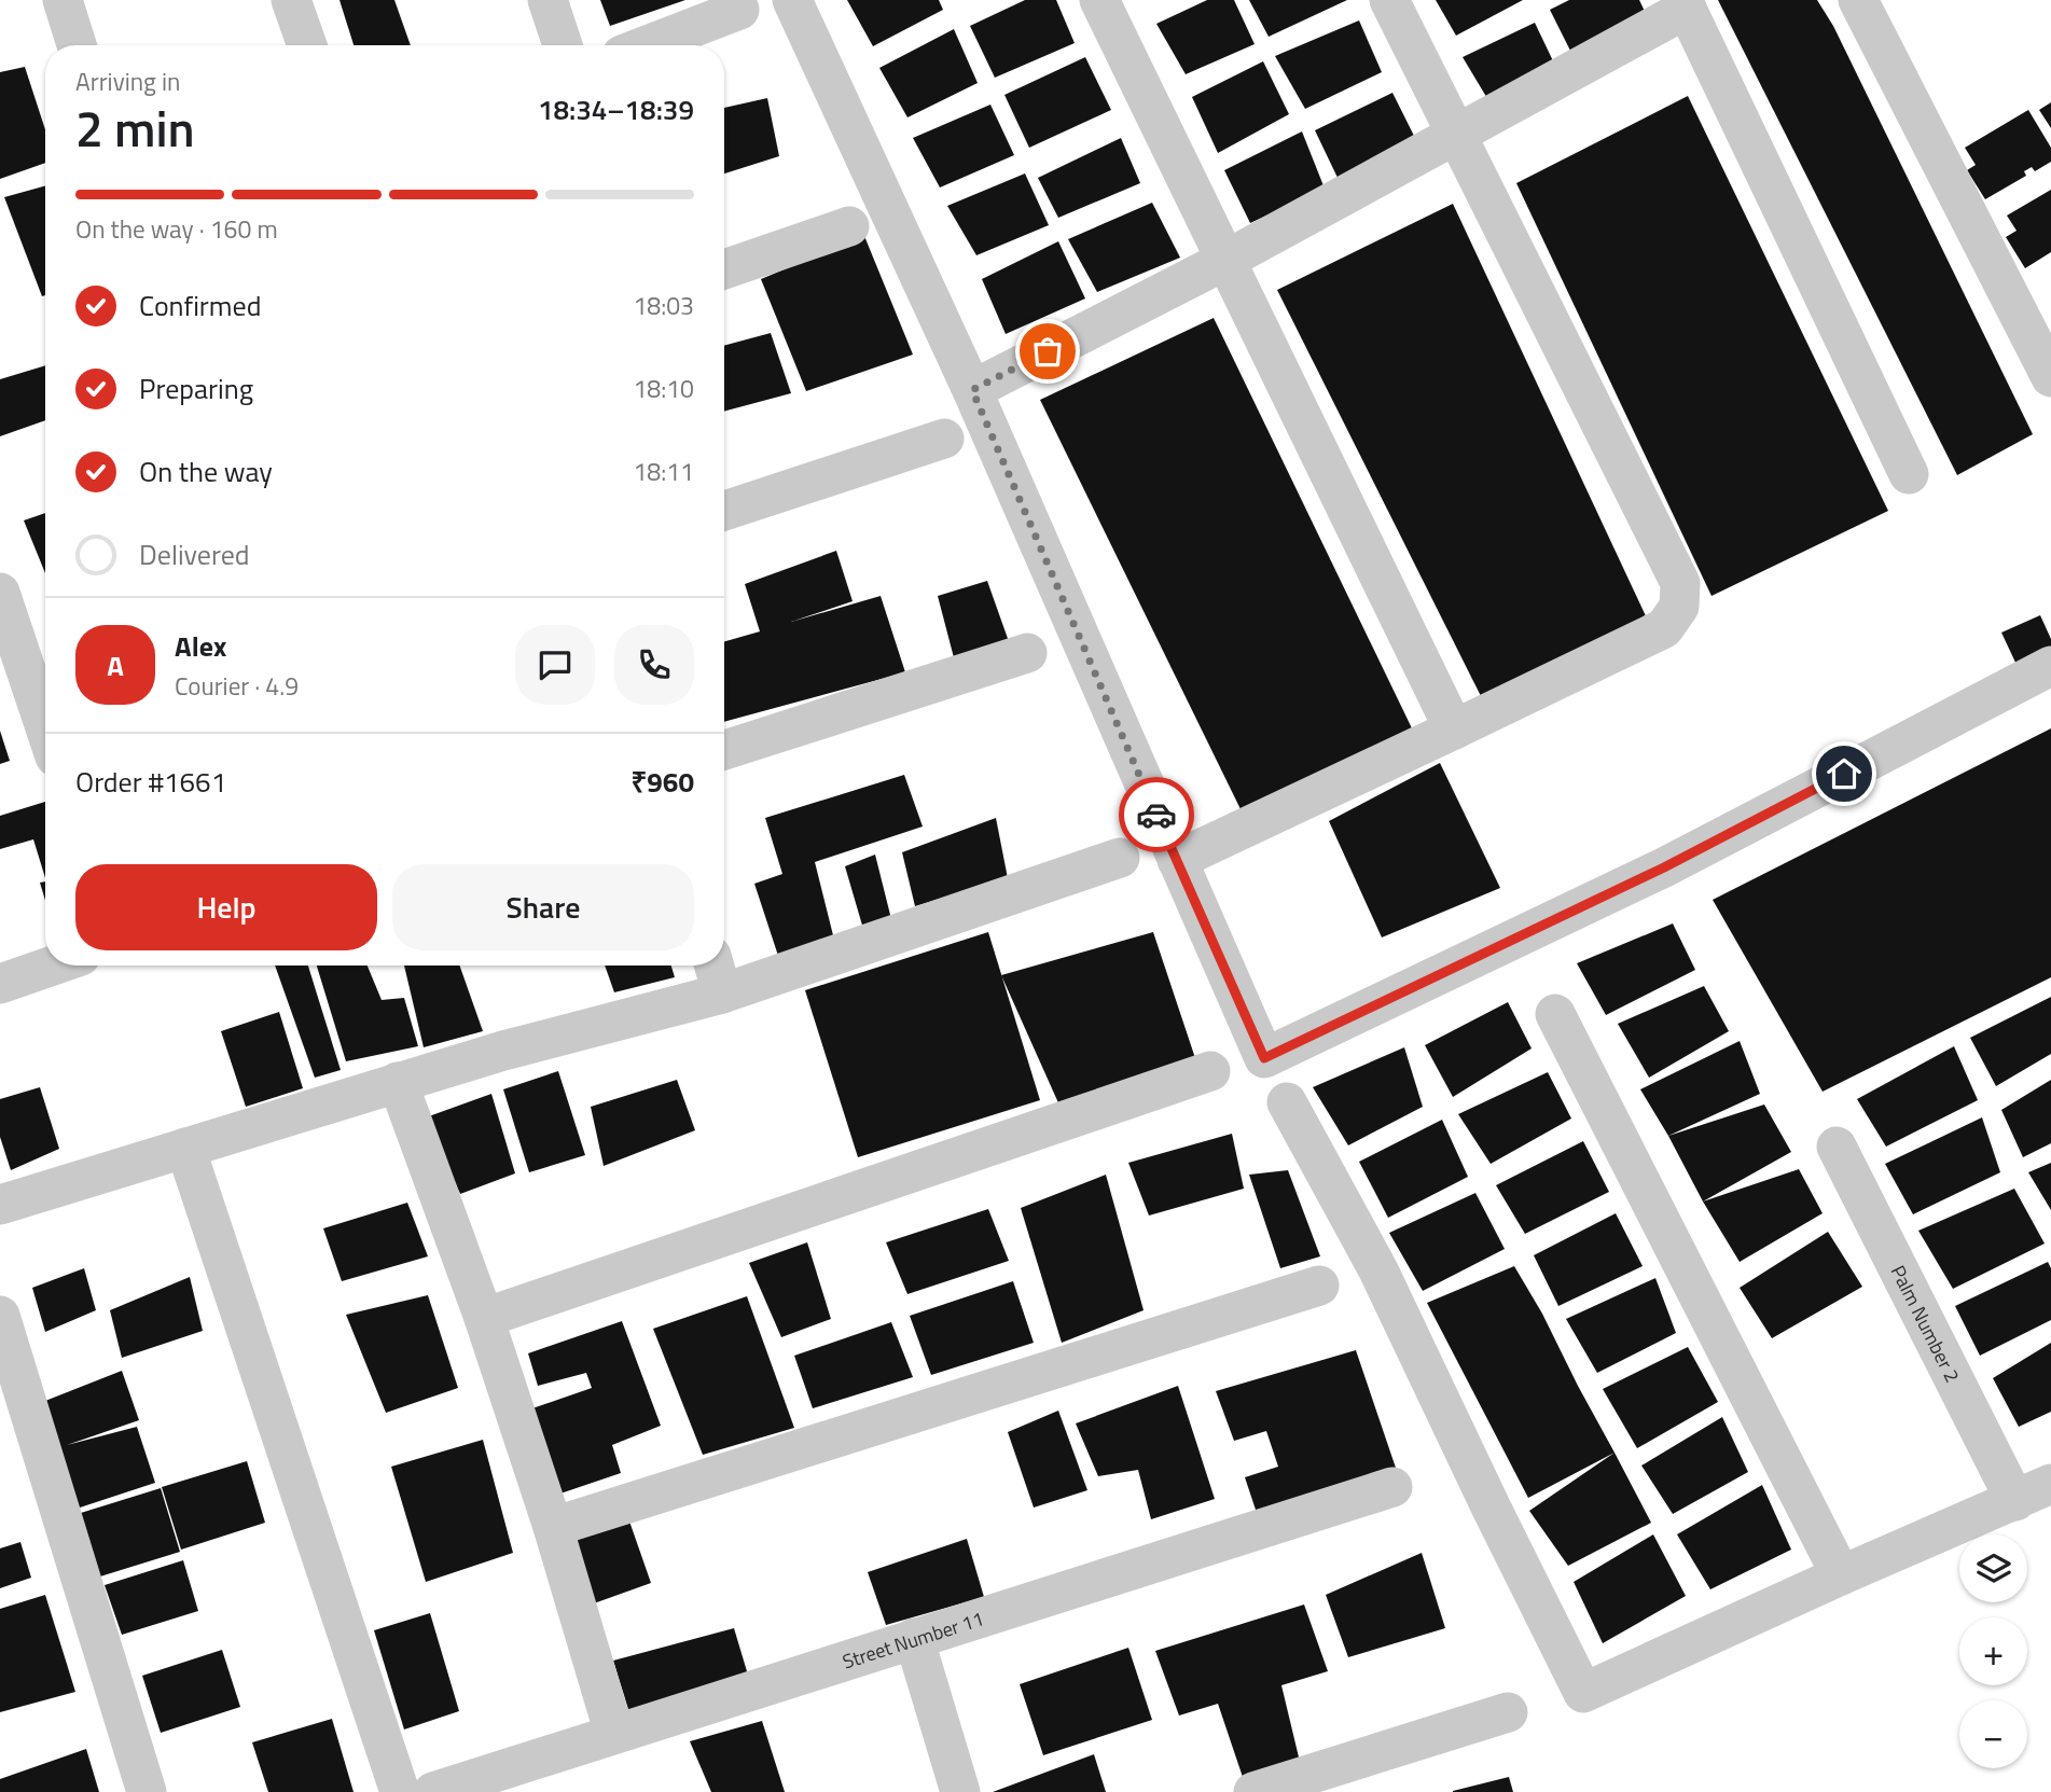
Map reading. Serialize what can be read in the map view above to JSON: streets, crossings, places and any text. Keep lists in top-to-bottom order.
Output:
{
  "streets": {
    "street": ["Palm Number 2", "Street Number 11"]
  },
  "page": {
    "heading": ["2 min", "Arriving in", "18:34–18:39"],
    "panel": [
      "Alex",
      "Courier · 4.9",
      "Order #1661",
      "₹960"
    ],
    "bar": "On the way · 160 m",
    "list": [
      ["Confirmed", "18:03"],
      ["Preparing", "18:10"],
      ["On the way", "18:11"],
      "Delivered"
    ],
    "round": "A",
    "buttons": ["Help", "Share"],
    "map_buttons": ["+", "−"]
  }
}
